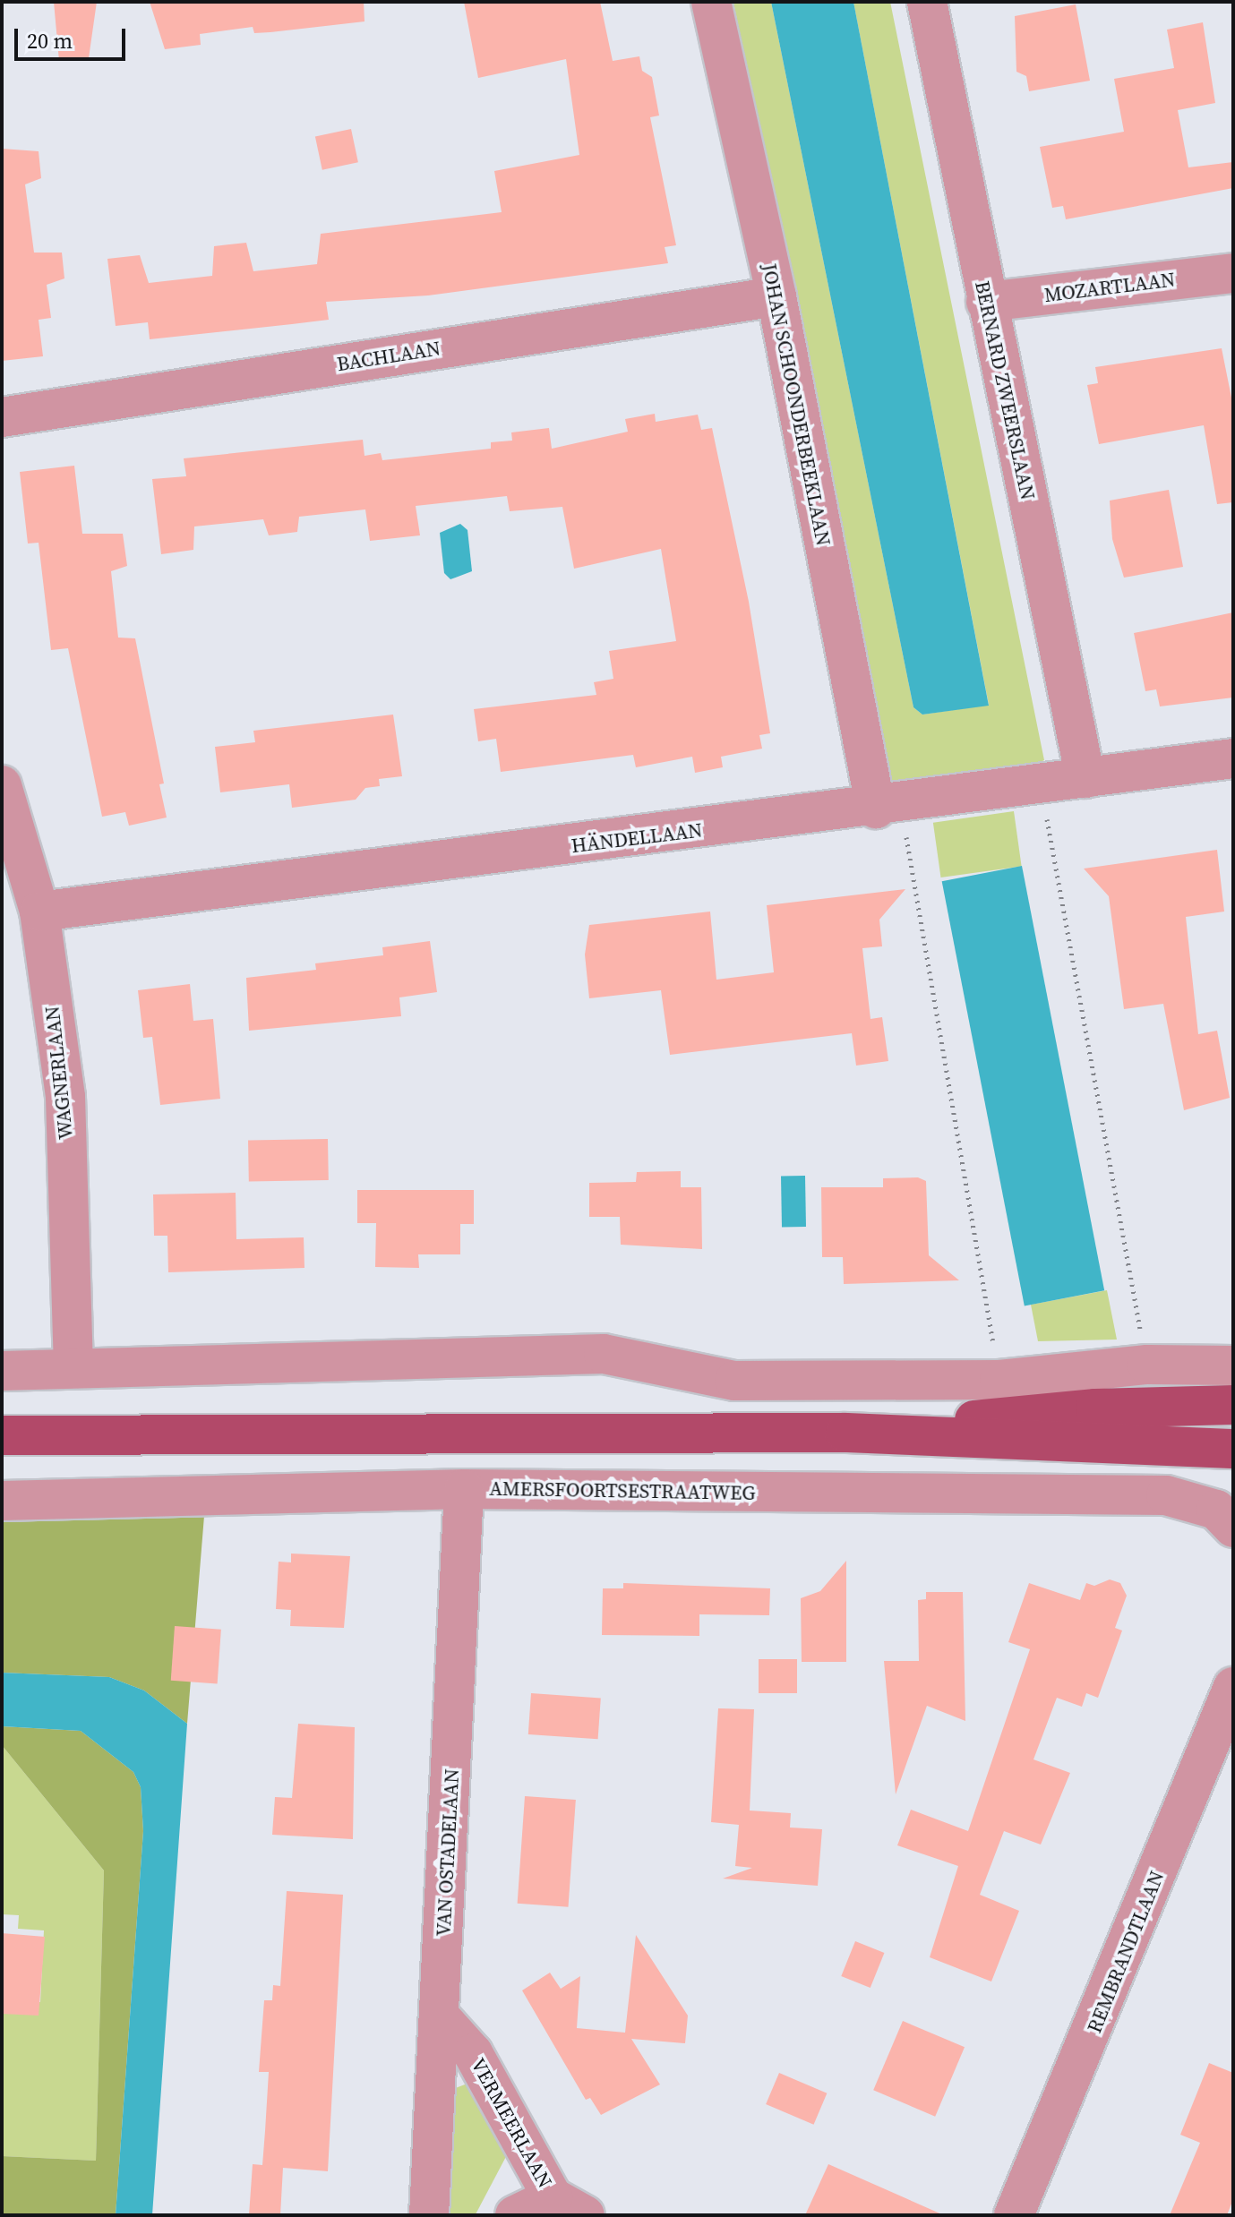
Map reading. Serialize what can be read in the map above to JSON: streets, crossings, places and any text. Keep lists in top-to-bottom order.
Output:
{
  "streets": {
    "street": [
      "MOZARTLAAN",
      "BACHLAAN",
      "BERNARD ZWEERSLAAN",
      "JOHAN SCHOONDERBEEKLAAN",
      "HÄNDELLAAN",
      "WAGNERLAAN",
      "AMERSFOORTSESTRAATWEG",
      "VAN OSTADELAAN",
      "REMBRANDTLAAN",
      "VERMEERLAAN"
    ]
  },
  "crossings": [
    ["MOZARTLAAN", "BERNARD ZWEERSLAAN"],
    ["BACHLAAN", "JOHAN SCHOONDERBEEKLAAN"],
    ["BERNARD ZWEERSLAAN", "HÄNDELLAAN"],
    ["JOHAN SCHOONDERBEEKLAAN", "HÄNDELLAAN"],
    ["HÄNDELLAAN", "WAGNERLAAN"],
    ["AMERSFOORTSESTRAATWEG", "VAN OSTADELAAN"],
    ["VAN OSTADELAAN", "VERMEERLAAN"]
  ],
  "scale_bar": "20 m"
}
